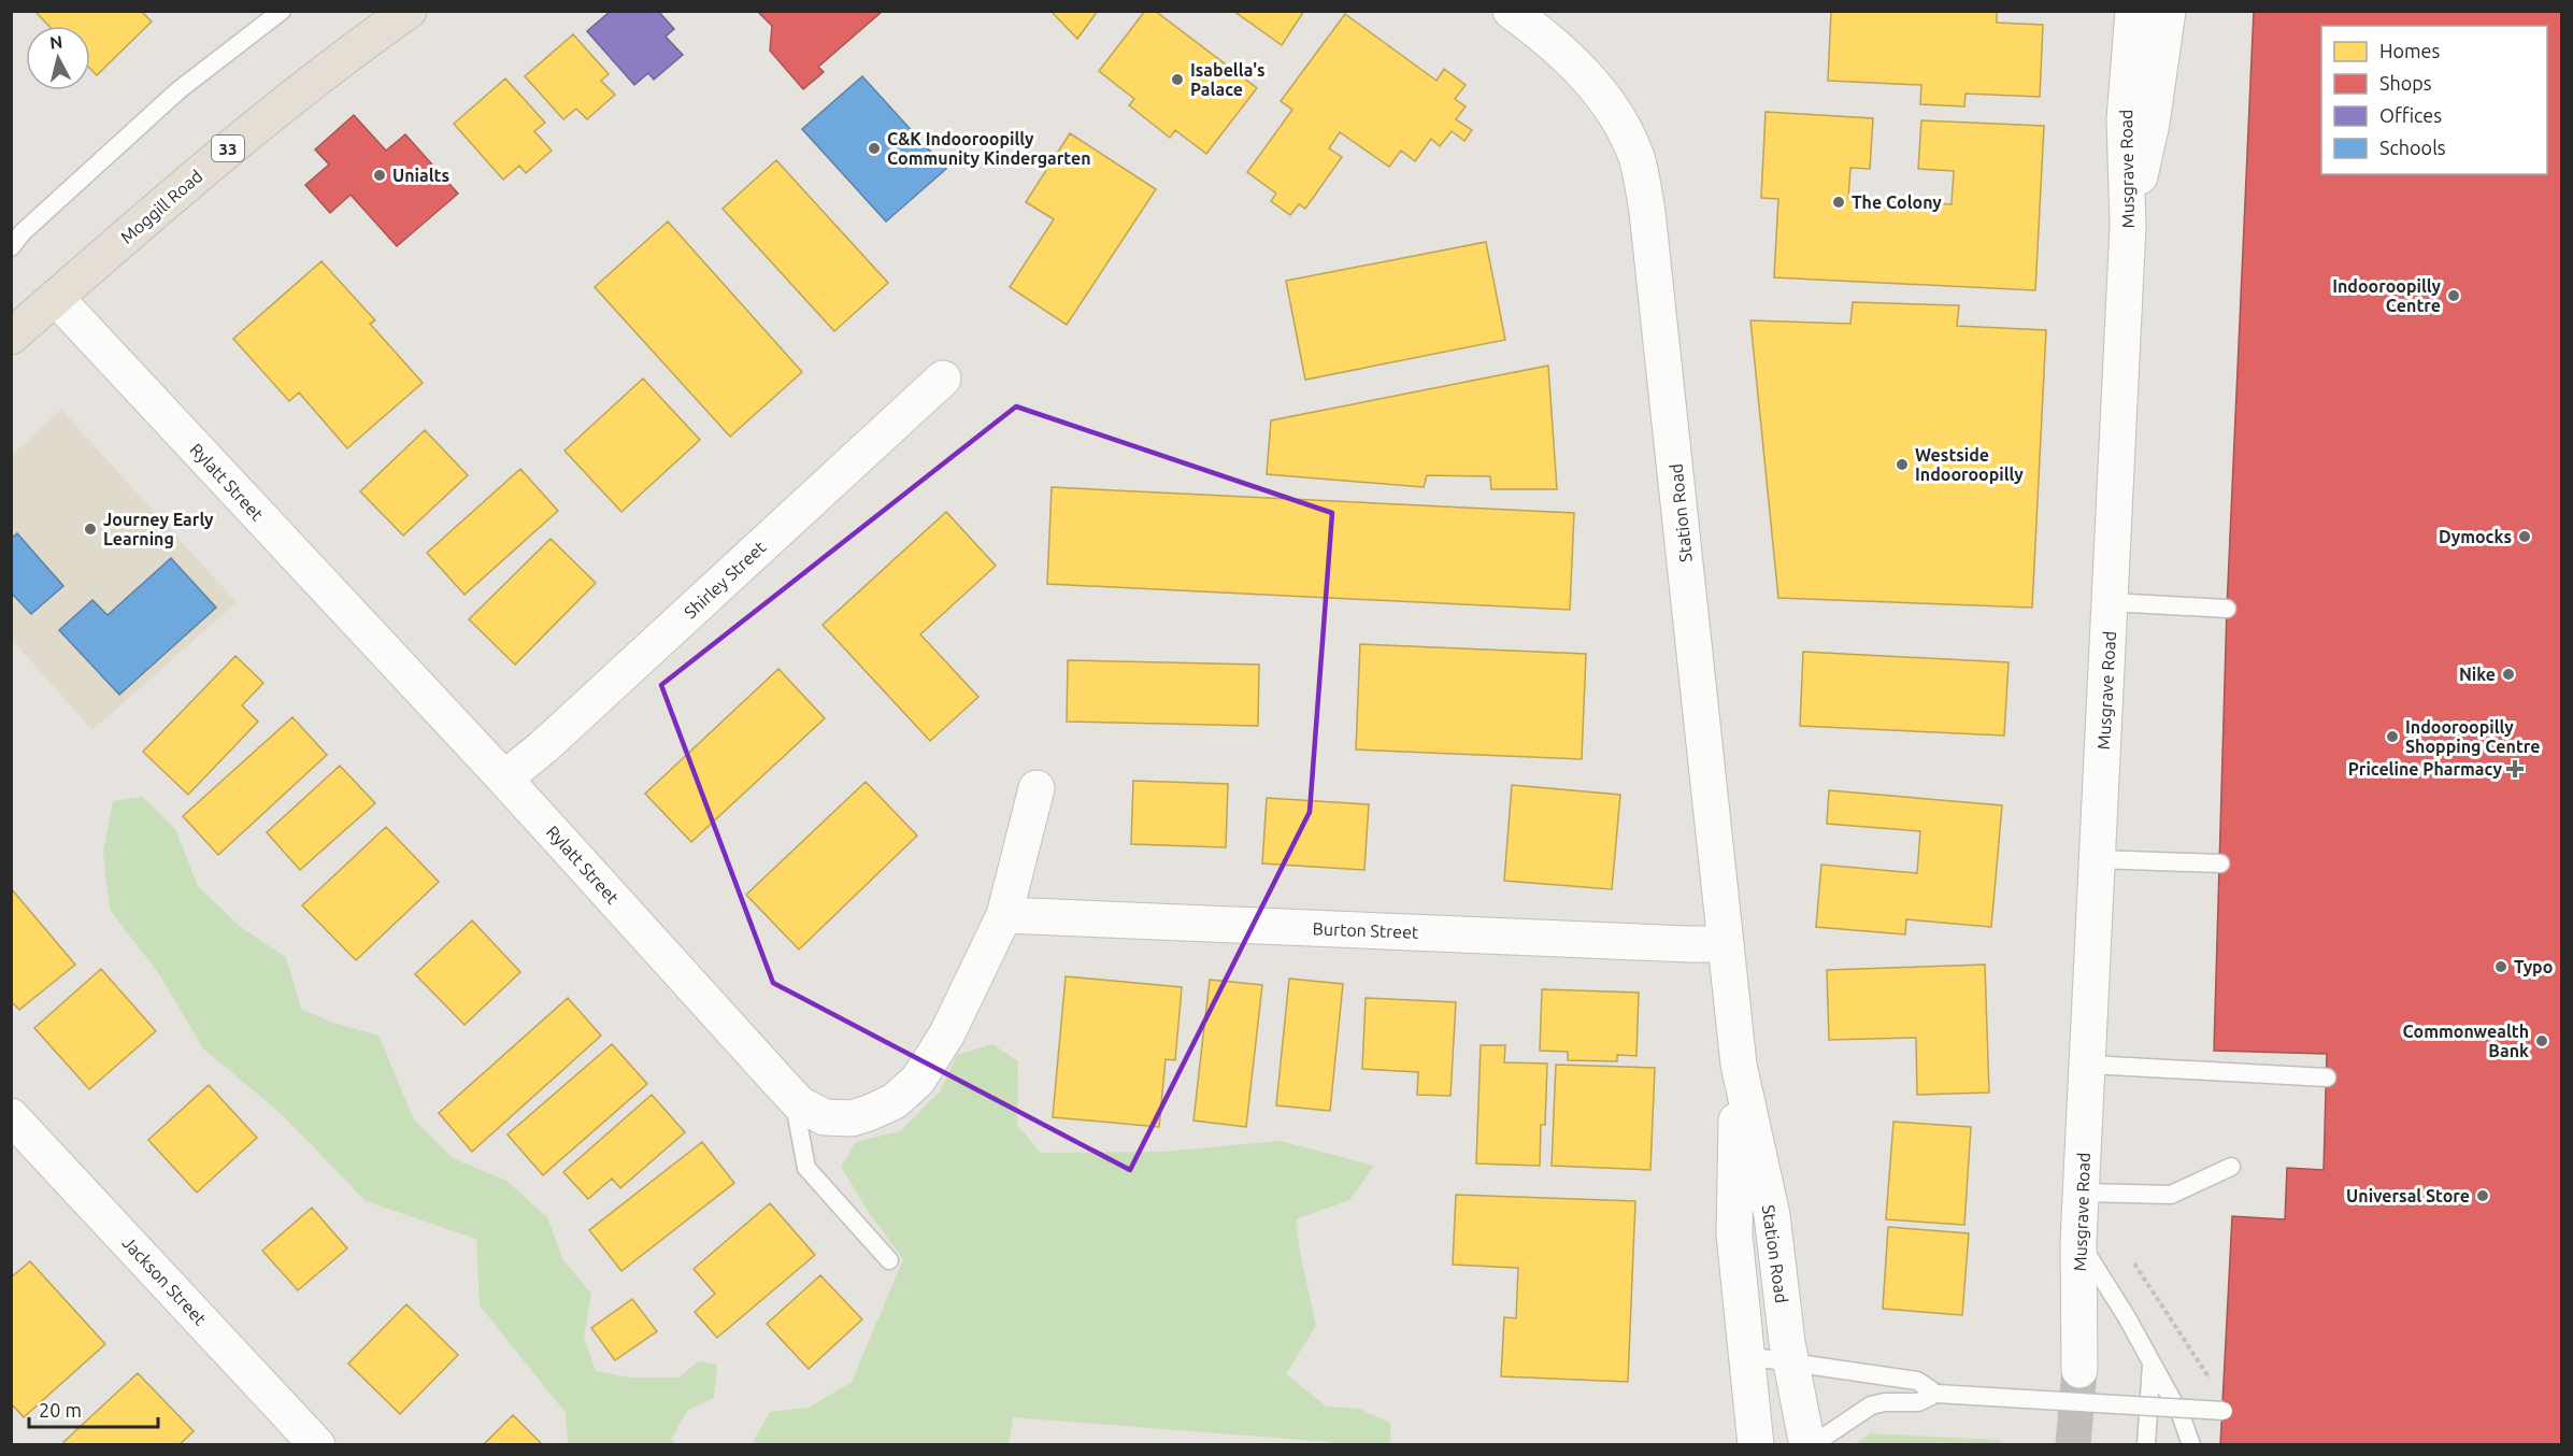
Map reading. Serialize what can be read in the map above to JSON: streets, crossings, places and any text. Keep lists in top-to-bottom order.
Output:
{
  "streets": {
    "highway": ["33", "Moggill Road"],
    "street": [
      "Musgrave Road",
      "Rylatt Street",
      "Station Road",
      "Shirley Street",
      "Burton Street",
      "Jackson Street"
    ]
  },
  "crossings": [
    ["Moggill Road", "Rylatt Street"],
    ["Rylatt Street", "Shirley Street"],
    ["Rylatt Street", "Burton Street"],
    ["Station Road", "Burton Street"]
  ],
  "places": {
    "other": [
      "Isabella's Palace",
      "C&K Indooroopilly Community Kindergarten",
      "Unialts",
      "The Colony",
      "Indooroopilly Centre",
      "Westside Indooroopilly",
      "Journey Early Learning",
      "Dymocks",
      "Nike",
      "Indooroopilly Shopping Centre",
      "Typo",
      "Commonwealth Bank",
      "Universal Store"
    ],
    "health": ["Priceline Pharmacy"]
  },
  "legend": [
    "Homes",
    "Shops",
    "Offices",
    "Schools"
  ],
  "scale_bar": "20 m",
  "north": "top"
}
